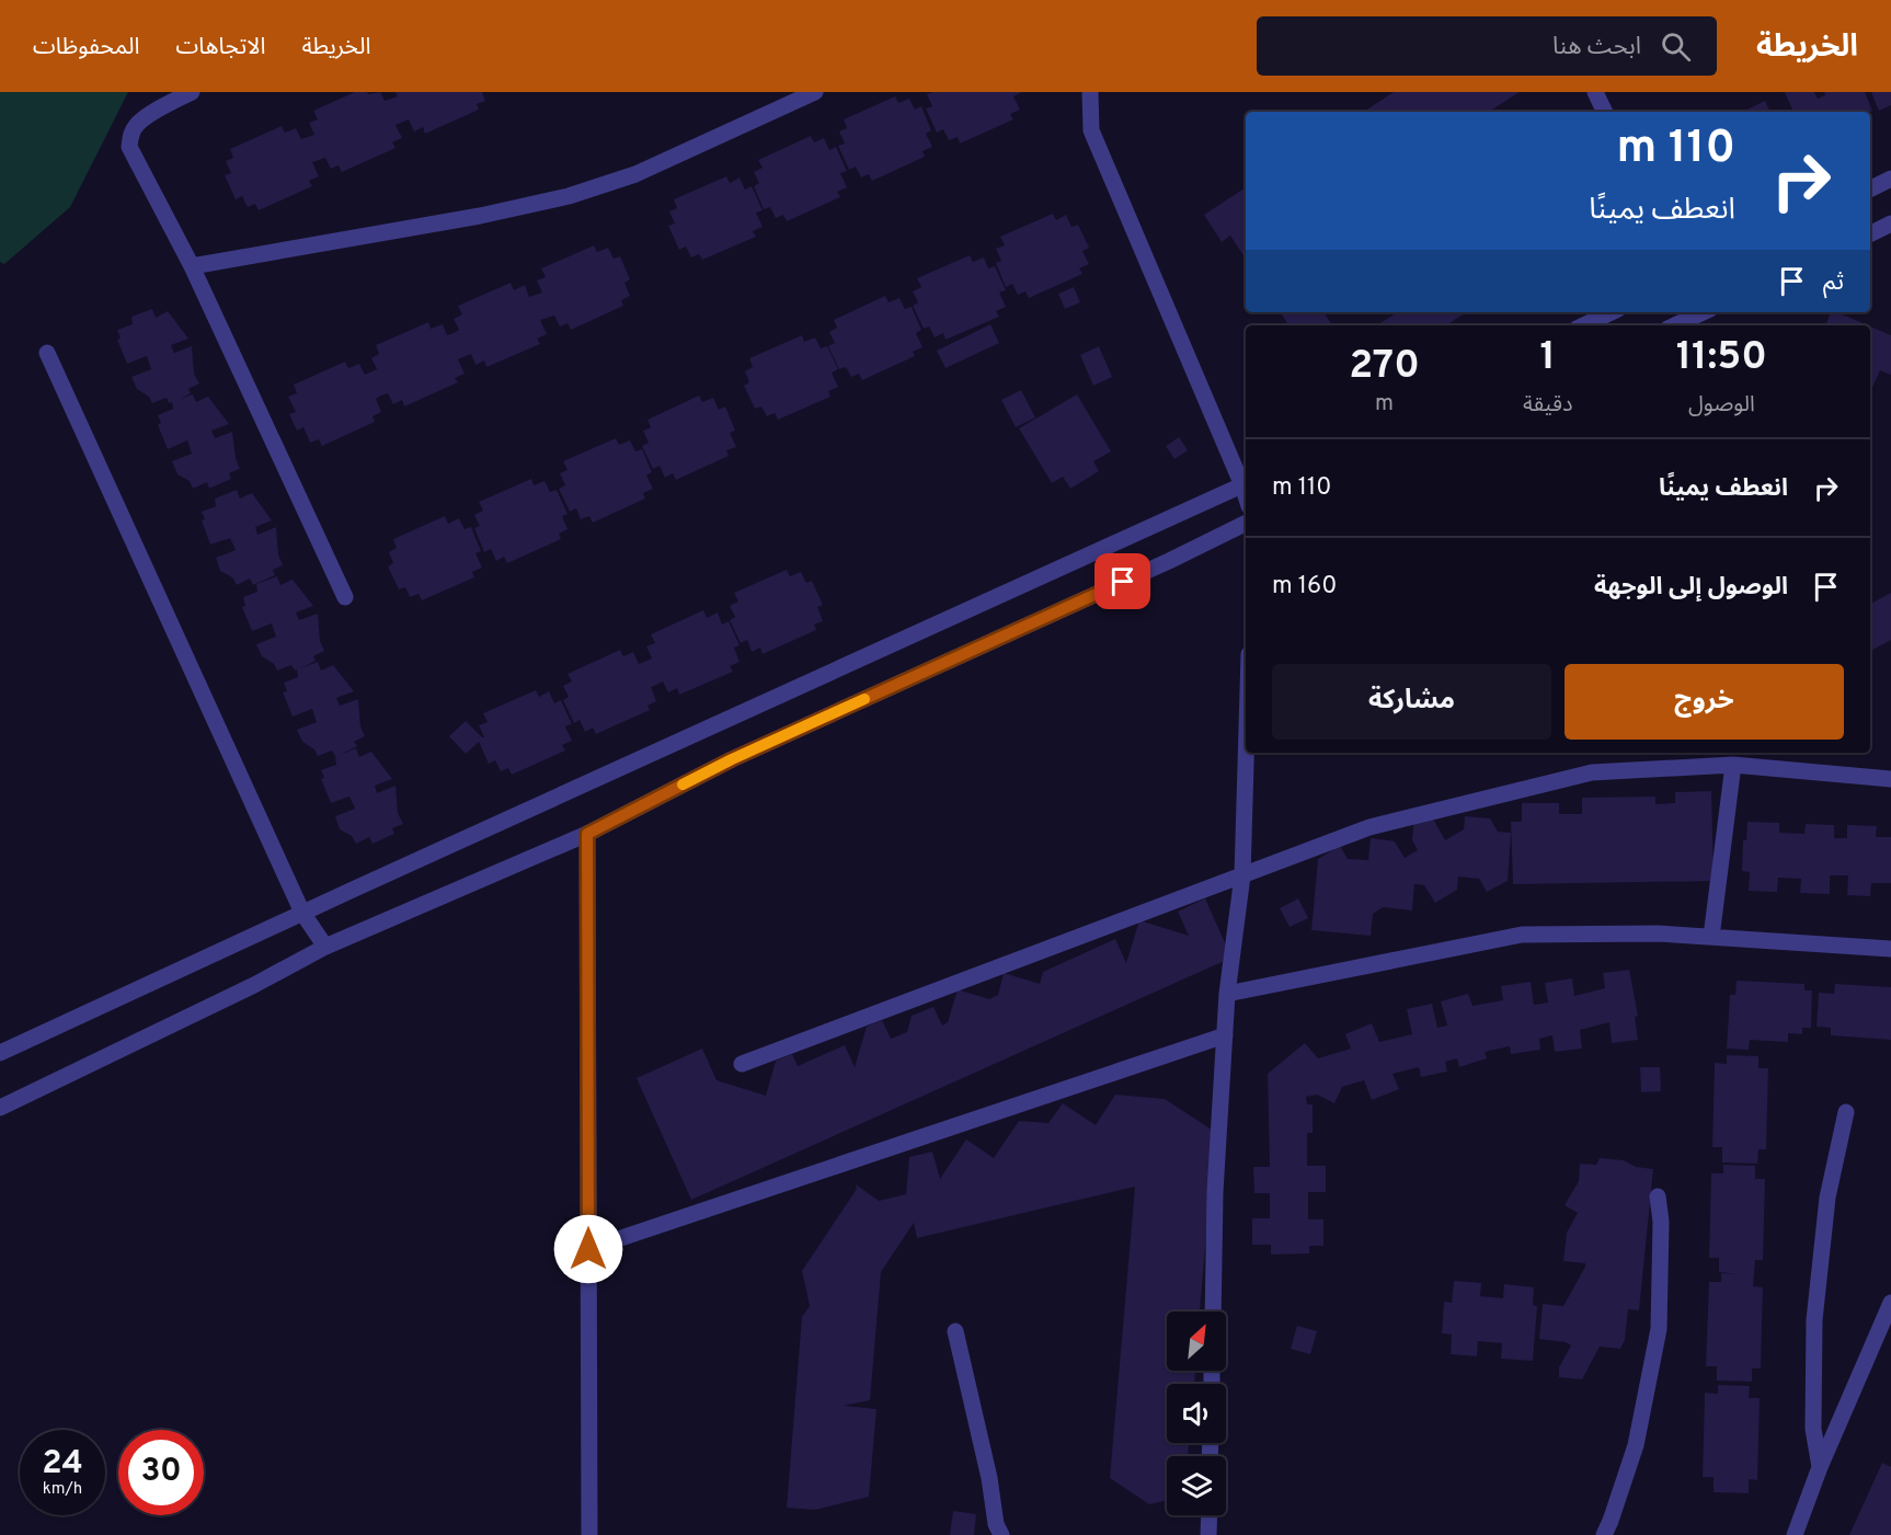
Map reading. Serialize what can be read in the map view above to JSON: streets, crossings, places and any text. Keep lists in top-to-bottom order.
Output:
{
  "north": "top right",
  "page": {
    "header": "الخريطة",
    "search": "ابحث هنا",
    "nav": ["الخريطة", "الاتجاهات", "المحفوظات"],
    "turn": ["110 m", "انعطف يمينًا"],
    "then": "ثم",
    "eta": [
      "11:50",
      "الوصول",
      "1",
      "دقيقة",
      "270",
      "m"
    ],
    "list": [
      {
        "name": "انعطف يمينًا",
        "value": "110 m"
      },
      {
        "name": "الوصول إلى الوجهة",
        "value": "160 m"
      }
    ],
    "buttons": ["خروج", "مشاركة"],
    "speed": "24 km/h",
    "limit": "30"
  }
}
